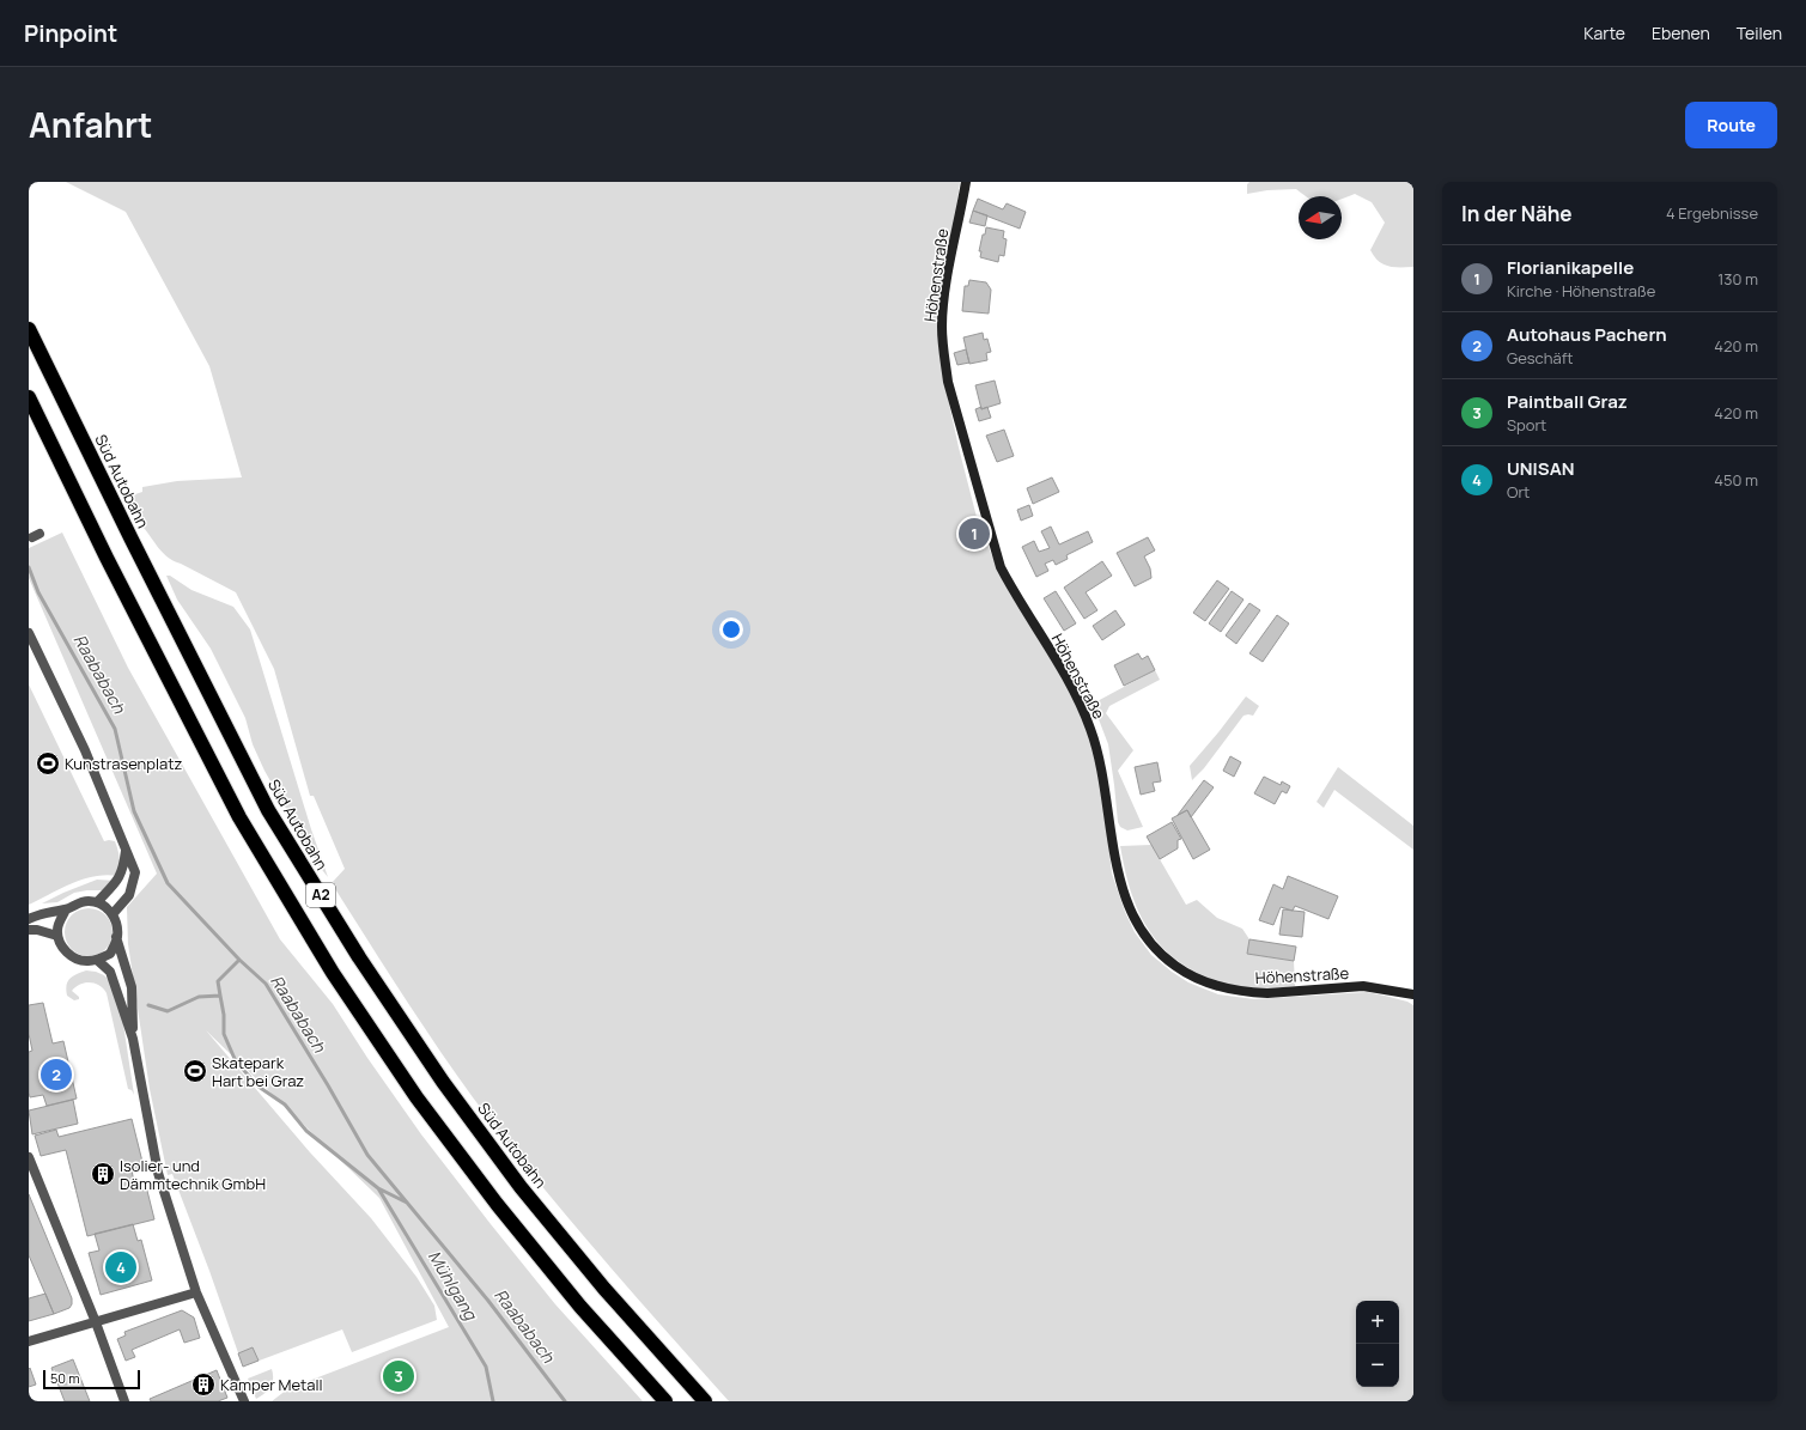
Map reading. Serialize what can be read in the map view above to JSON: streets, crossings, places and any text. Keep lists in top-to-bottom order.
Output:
{
  "streets": {
    "highway": ["Süd Autobahn", "A2"],
    "street": ["Höhenstraße"]
  },
  "water": ["Raababach", "Mühlgang"],
  "places": {
    "sports": ["Kunstrasenplatz", "Skatepark Hart bei Graz"],
    "building": ["Isolier- und Dämmtechnik GmbH", "Kamper Metall"]
  },
  "scale_bar": "50 m",
  "north": "left",
  "page": {
    "header": "Pinpoint",
    "nav": ["Karte", "Ebenen", "Teilen"],
    "title": "Anfahrt",
    "buttons": "Route",
    "heading": ["In der Nähe", "4 Ergebnisse"],
    "list": [
      {
        "mark": "1",
        "name": "Florianikapelle",
        "note": "Kirche · Höhenstraße",
        "value": "130 m"
      },
      {
        "mark": "2",
        "name": "Autohaus Pachern",
        "note": "Geschäft",
        "value": "420 m"
      },
      {
        "mark": "3",
        "name": "Paintball Graz",
        "note": "Sport",
        "value": "420 m"
      },
      {
        "mark": "4",
        "name": "UNISAN",
        "note": "Ort",
        "value": "450 m"
      }
    ],
    "pins": [
      "1",
      "2",
      "4",
      "3"
    ],
    "map_buttons": ["+", "−"],
    "scale": "50 m"
  }
}
